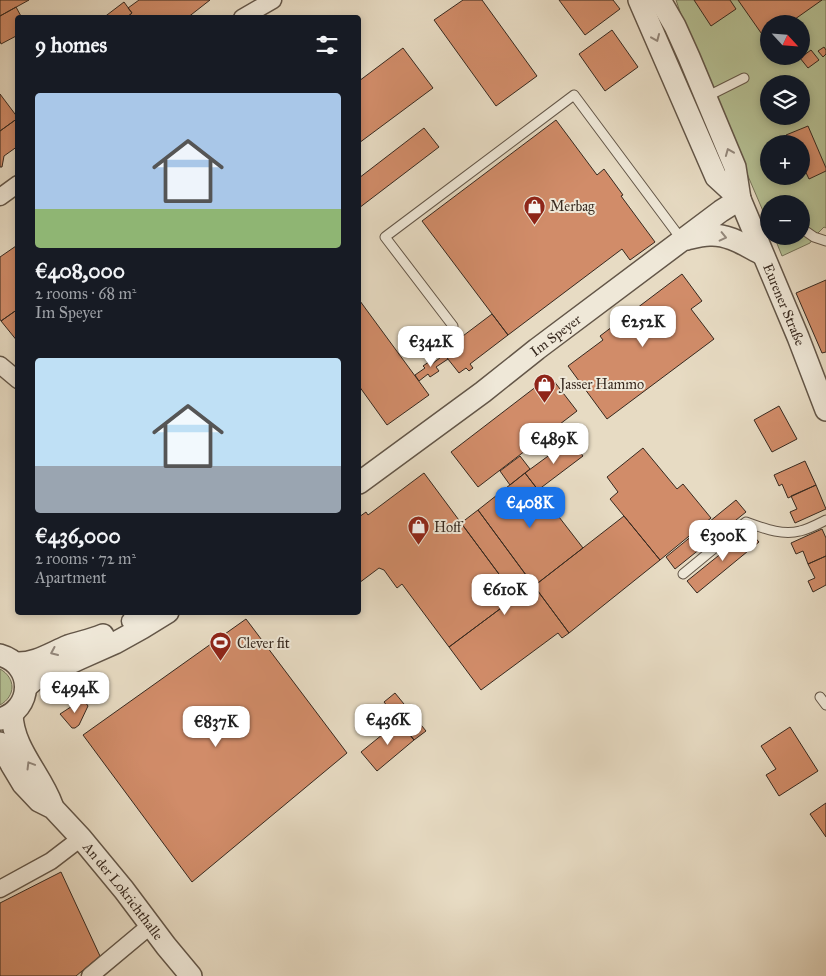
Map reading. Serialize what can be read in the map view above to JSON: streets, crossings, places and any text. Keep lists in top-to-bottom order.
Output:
{
  "streets": {
    "street": ["Eurener Straße", "Im Speyer", "An der Lokrichthalle"]
  },
  "crossings": [
    ["Eurener Straße", "Im Speyer"]
  ],
  "places": {
    "shop": ["Merbag", "Jasser Hammo", "Hoff"],
    "sports": ["Clever fit"]
  },
  "north": "bottom right",
  "page": {
    "map_buttons": ["+", "−"],
    "heading": "9 homes",
    "list": [
      {
        "name": "€408,000",
        "note": "2 rooms · 68 m² · Im Speyer"
      },
      {
        "name": "€436,000",
        "note": "2 rooms · 72 m² · Apartment"
      }
    ],
    "price": [
      "€252K",
      "€342K",
      "€489K",
      "€408K",
      "€300K",
      "€610K",
      "€494K",
      "€436K",
      "€837K"
    ]
  }
}
